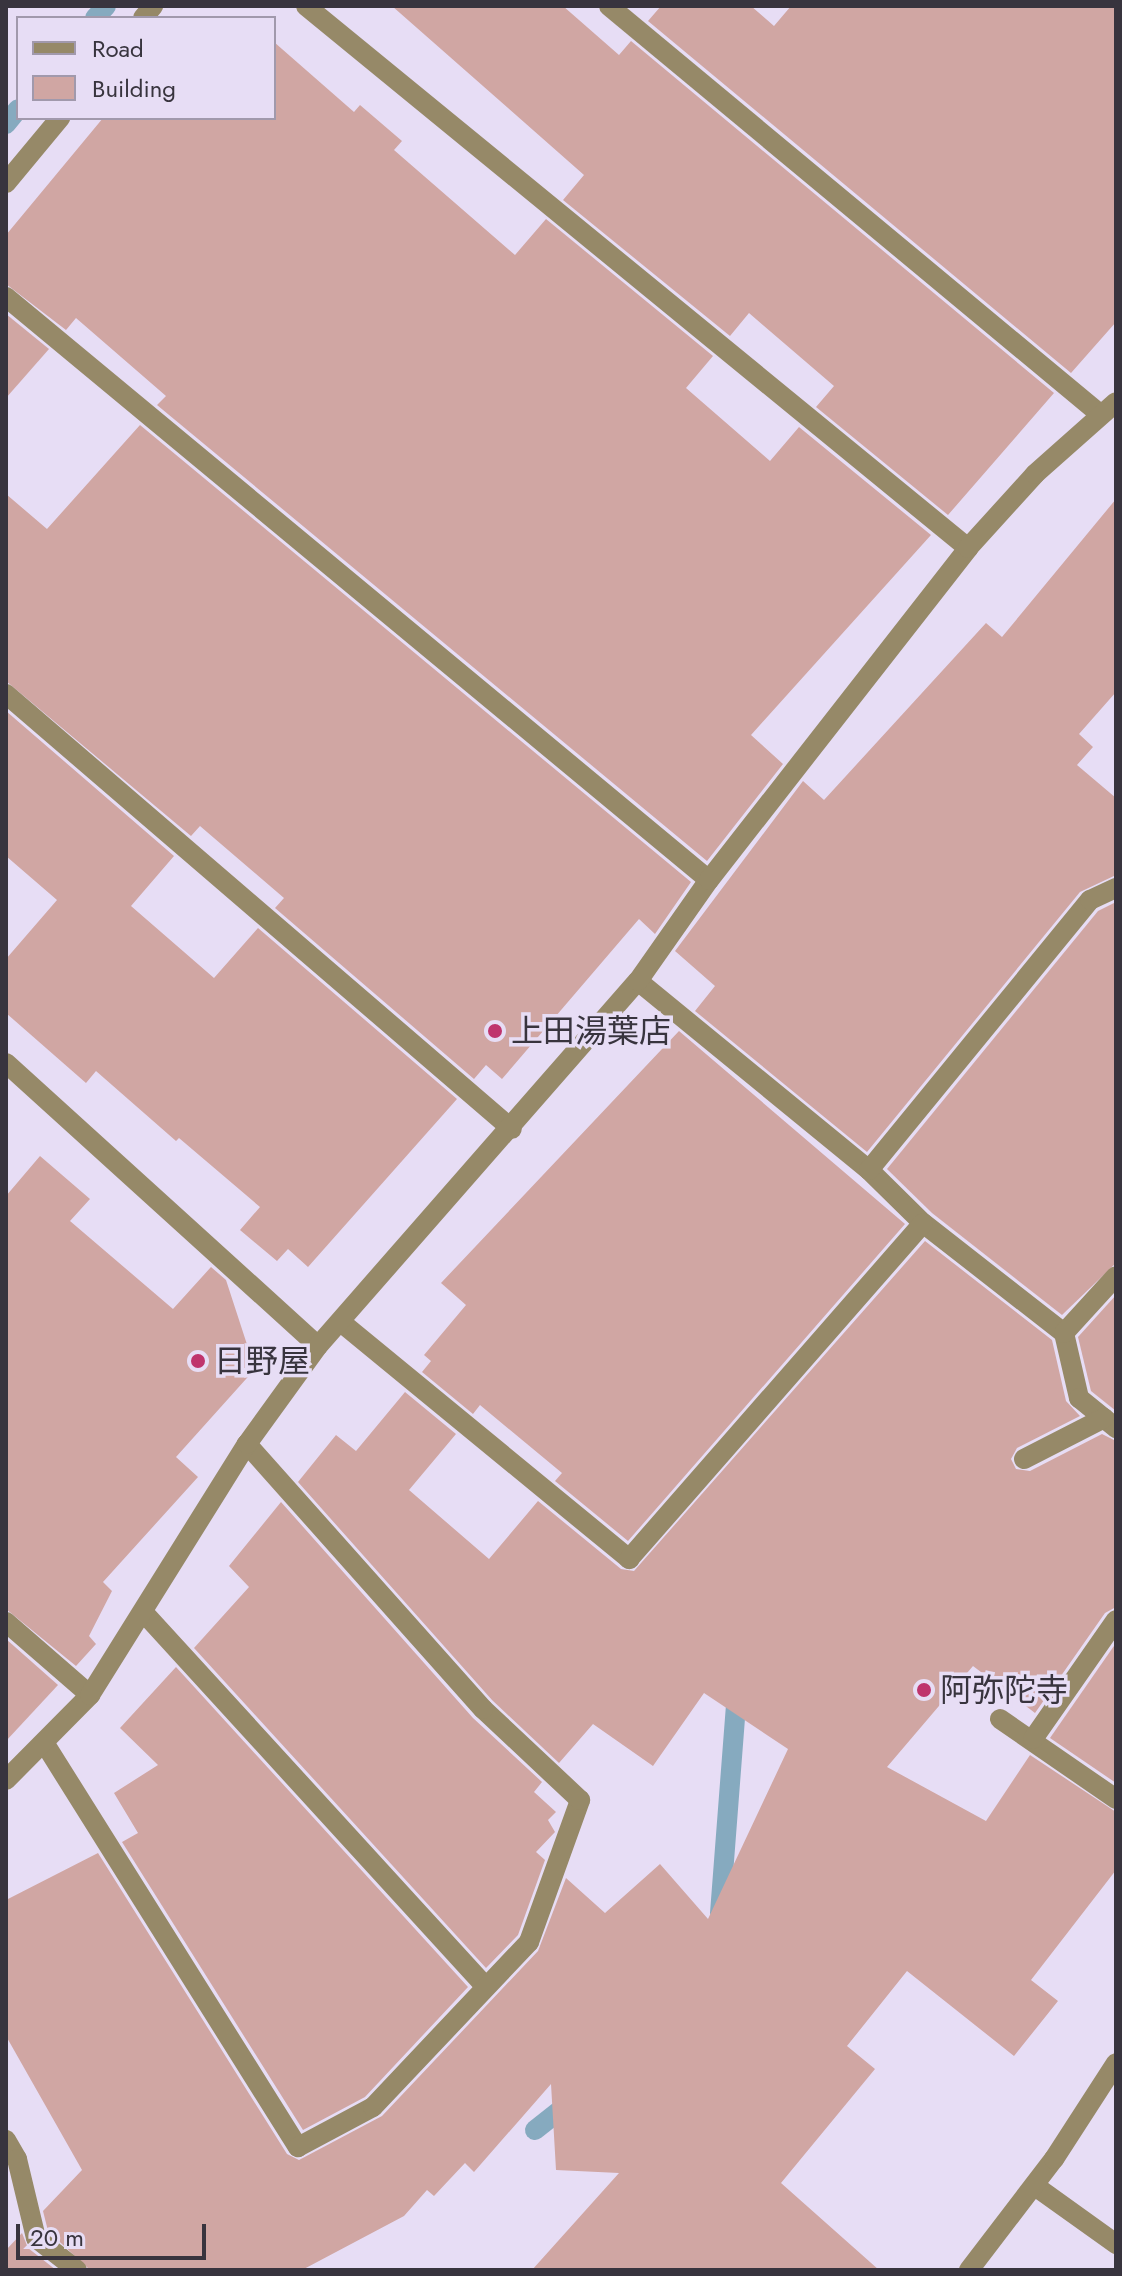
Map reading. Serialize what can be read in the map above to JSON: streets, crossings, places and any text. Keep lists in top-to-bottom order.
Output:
{
  "places": ["上田湯葉店", "日野屋", "阿弥陀寺"],
  "legend": ["Road", "Building"],
  "scale_bar": "20 m"
}
